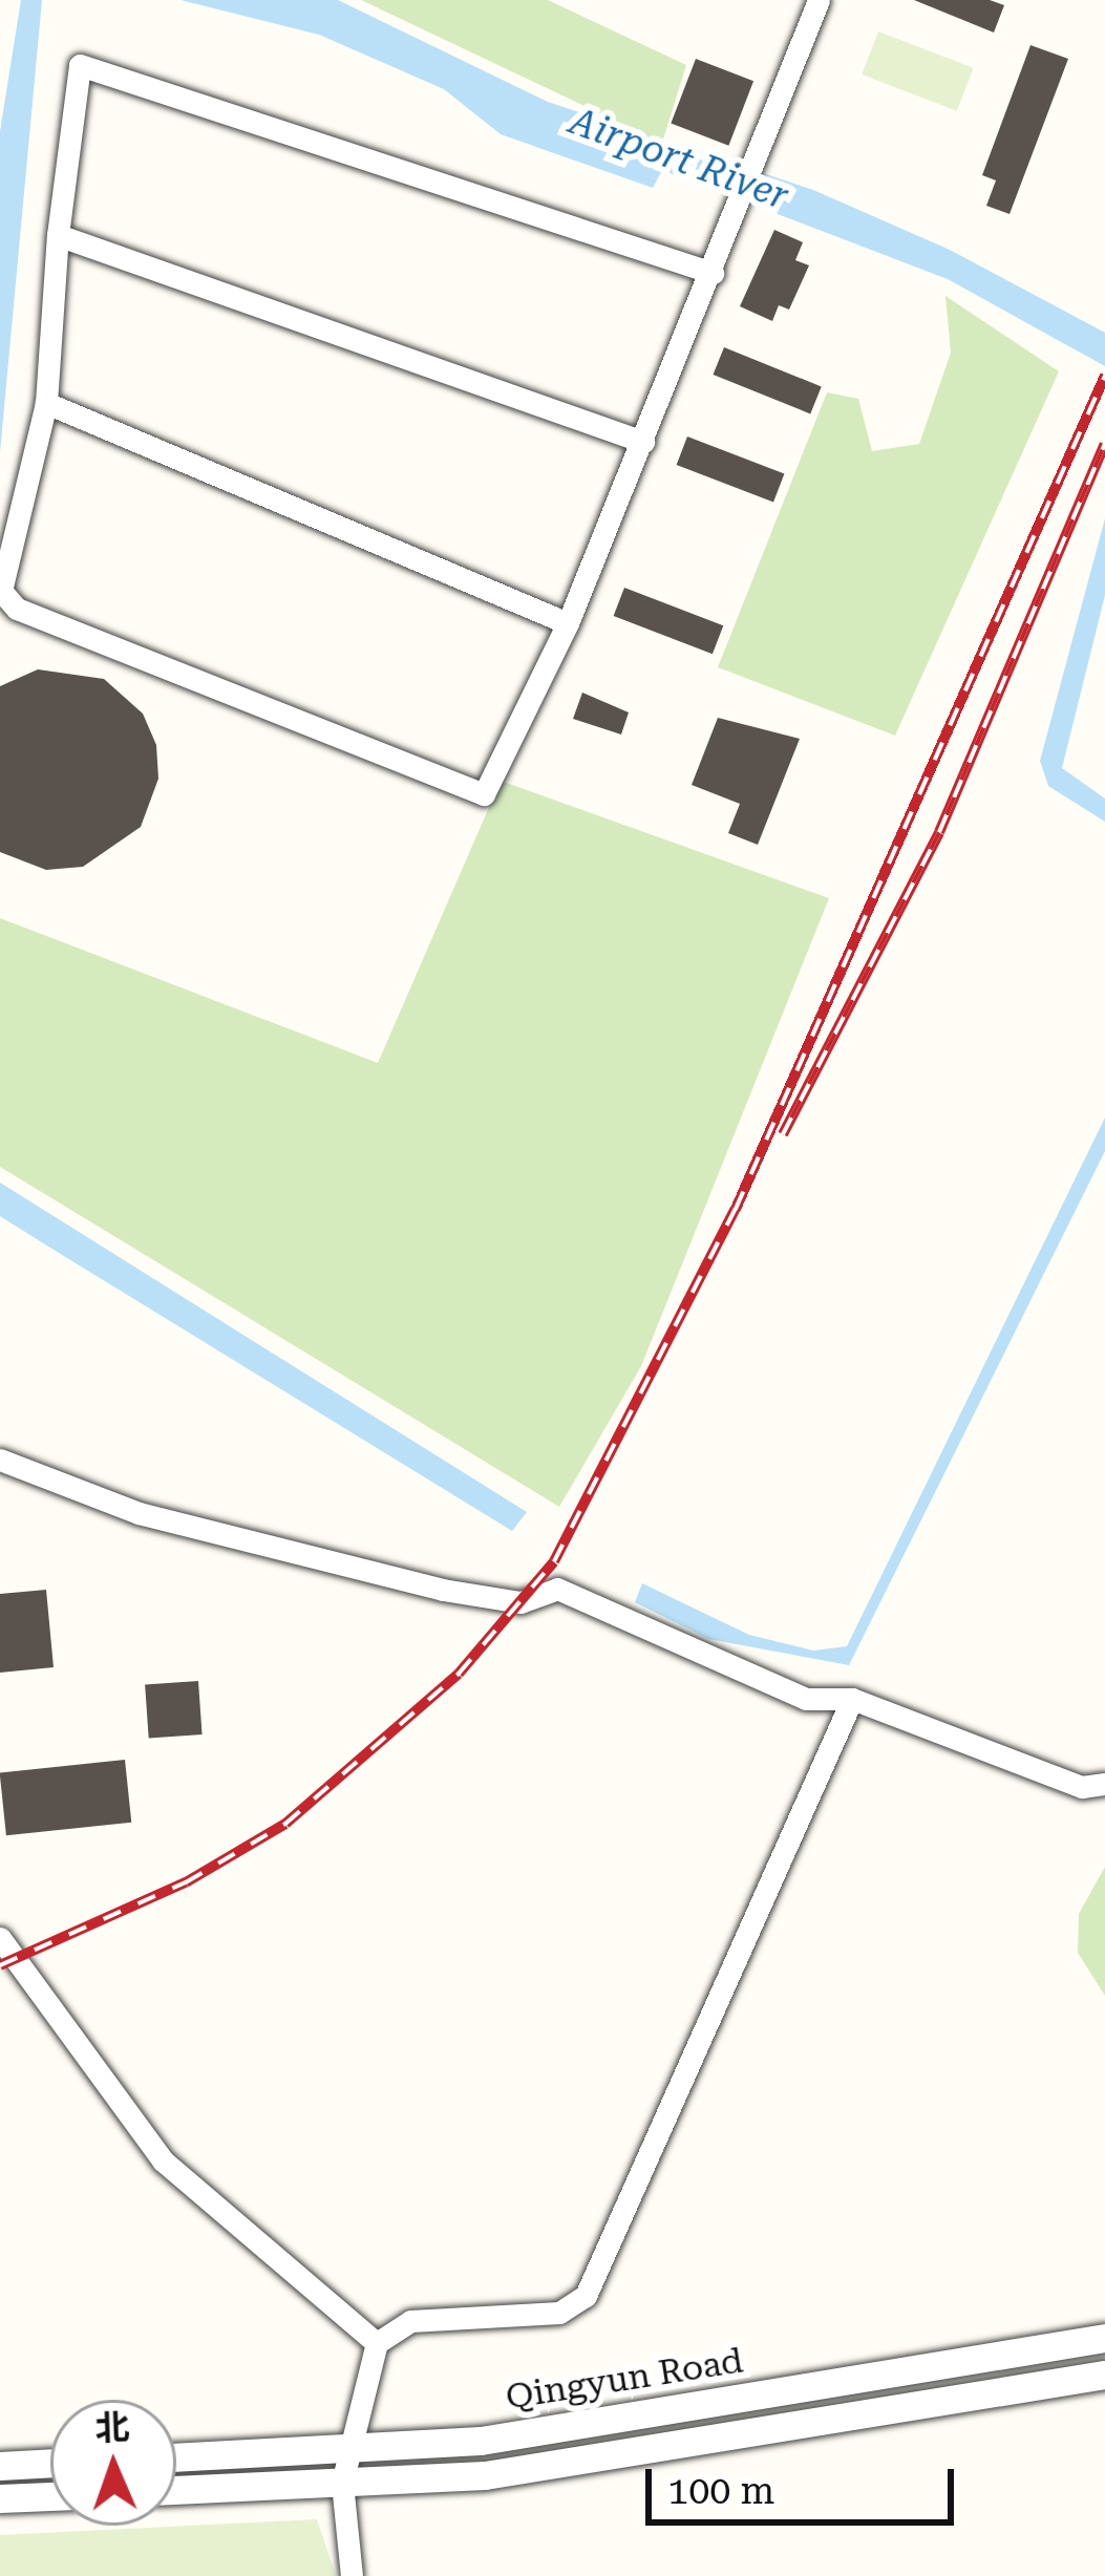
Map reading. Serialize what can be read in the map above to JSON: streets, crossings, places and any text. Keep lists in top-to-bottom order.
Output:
{
  "streets": {
    "street": ["Qingyun Road"]
  },
  "water": ["Airport River"],
  "scale_bar": "100 m",
  "north": "top"
}
